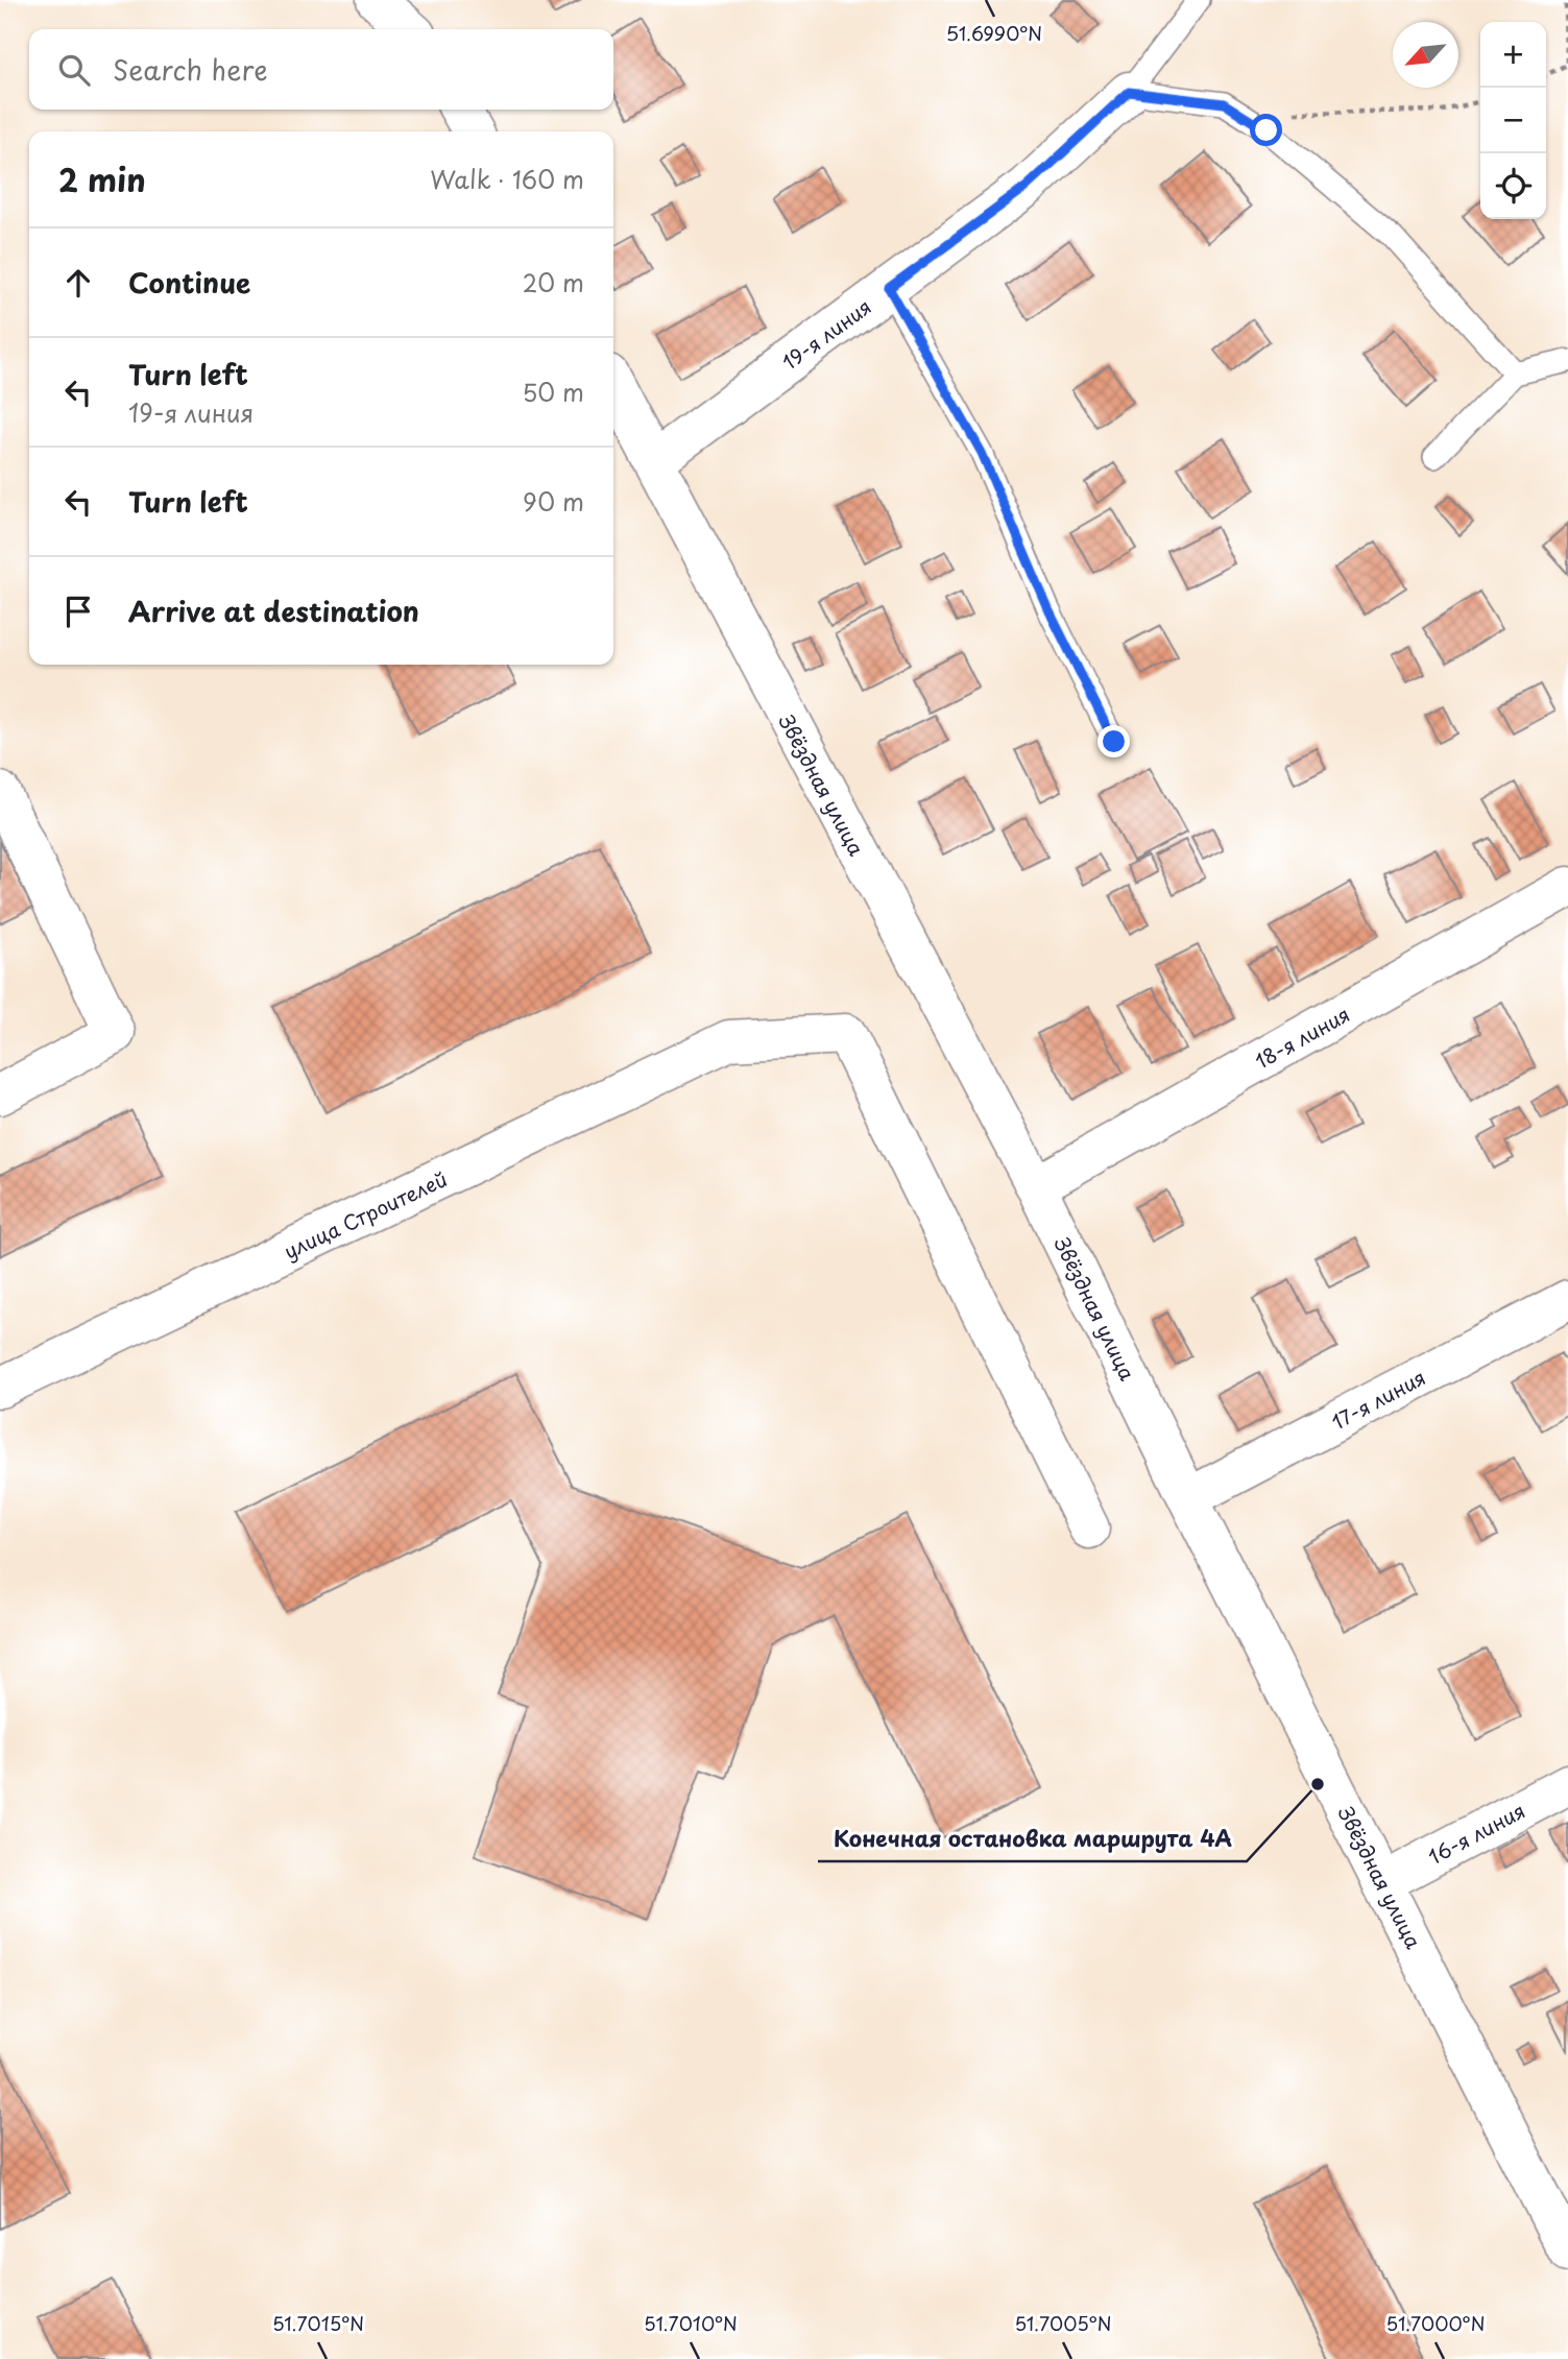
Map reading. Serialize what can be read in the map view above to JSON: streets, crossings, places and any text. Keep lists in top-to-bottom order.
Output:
{
  "streets": {
    "street": [
      "19-я линия",
      "Звёздная улица",
      "18-я линия",
      "улица Строителей",
      "17-я линия",
      "16-я линия"
    ]
  },
  "crossings": [
    ["19-я линия", "Звёздная улица"],
    ["Звёздная улица", "18-я линия"],
    ["Звёздная улица", "17-я линия"],
    ["Звёздная улица", "16-я линия"]
  ],
  "places": ["Конечная остановка маршрута 4А"],
  "north": "bottom left",
  "page": {
    "map_buttons": ["+", "−"],
    "search": "Search here",
    "heading": ["2 min", "Walk · 160 m"],
    "list": [
      ["Continue", "20 m"],
      ["Turn left", "19-я линия", "50 m"],
      ["Turn left", "90 m"],
      "Arrive at destination"
    ]
  },
  "coordinates": [
    "51.6990°N",
    "51.7015°N",
    "51.7010°N",
    "51.7005°N",
    "51.7000°N"
  ]
}
